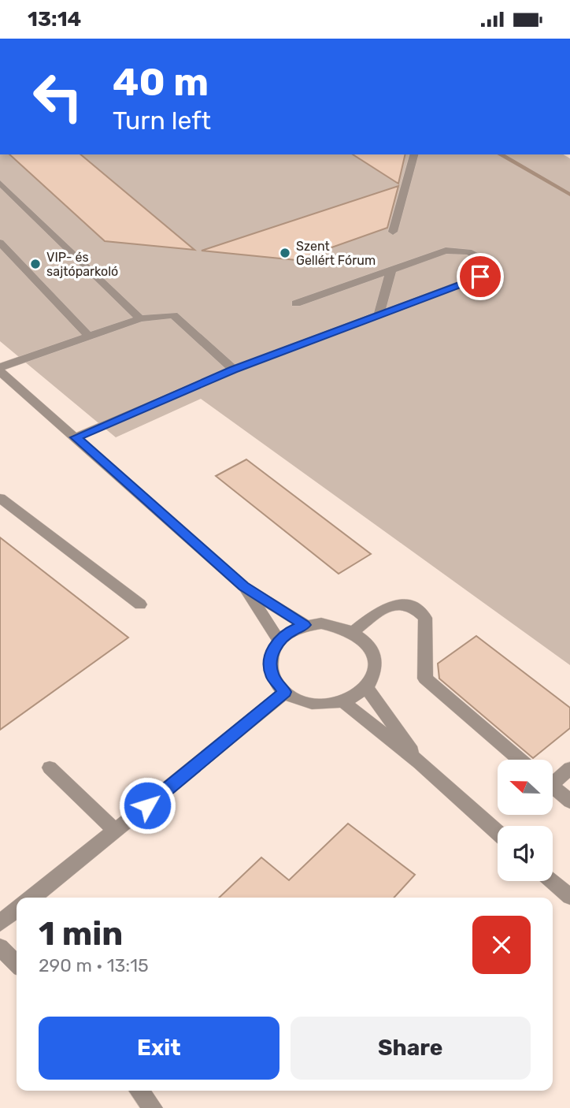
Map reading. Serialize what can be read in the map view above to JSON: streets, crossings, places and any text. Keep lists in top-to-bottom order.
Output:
{
  "places": ["Szent Gellért Fórum", "VIP- és sajtóparkoló"],
  "north": "left",
  "page": {
    "status": "13:14",
    "turn": ["40 m", "Turn left"],
    "heading": ["1 min", "290 m · 13:15"],
    "buttons": ["Exit", "Share"]
  }
}
